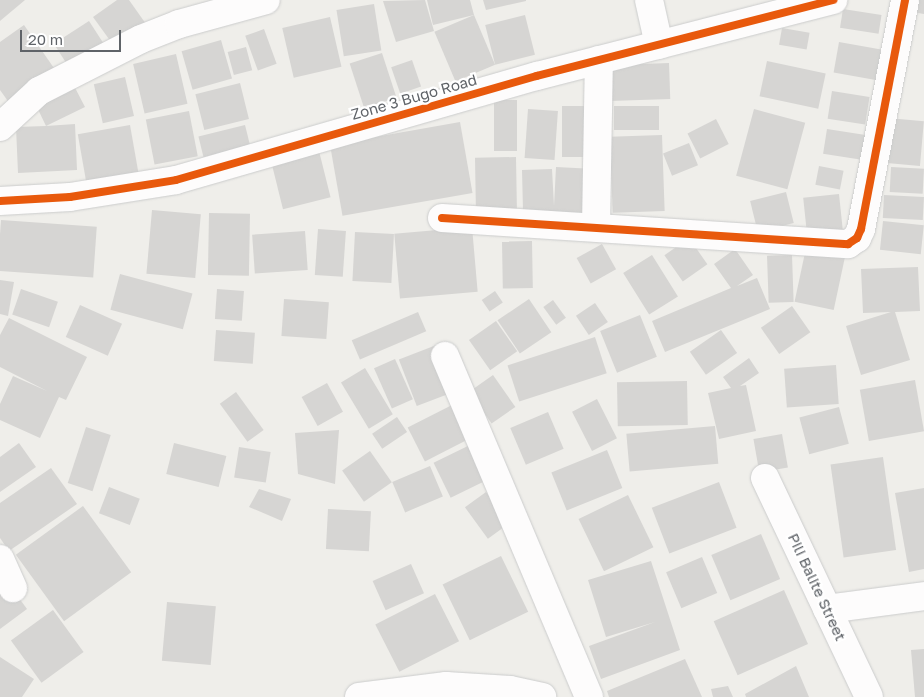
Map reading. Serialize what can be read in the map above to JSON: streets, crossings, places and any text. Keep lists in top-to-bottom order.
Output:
{
  "streets": {
    "street": ["Zone 3 Bugo Road", "Pili Balite Street"]
  },
  "scale_bar": "20 m"
}
